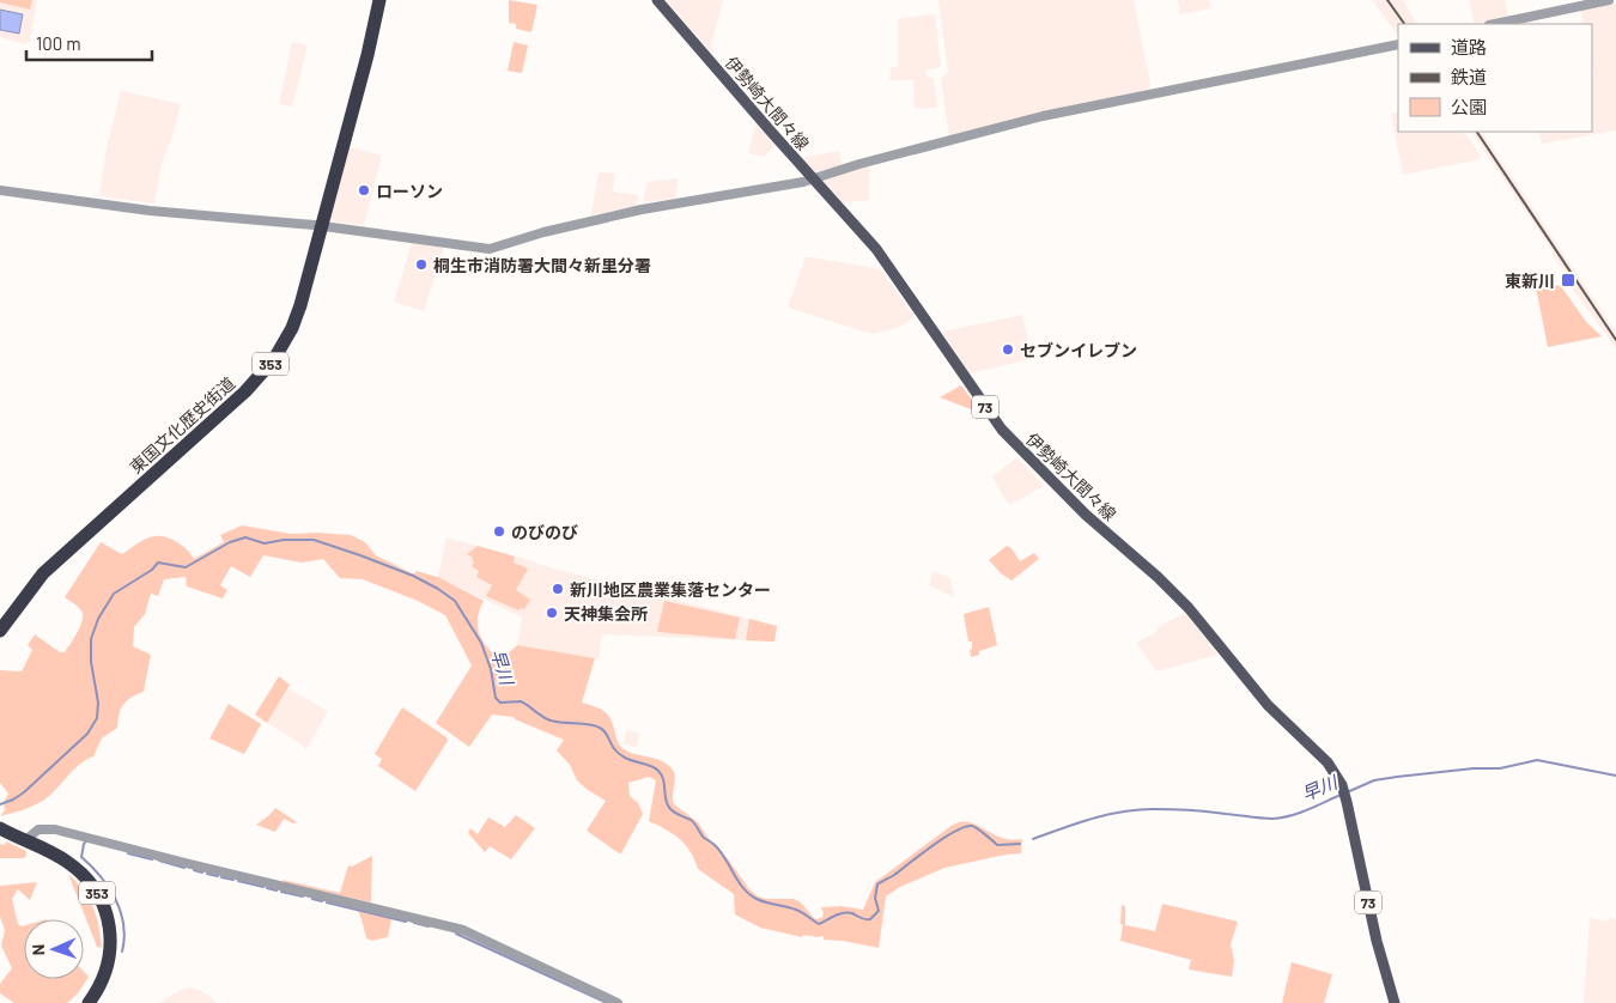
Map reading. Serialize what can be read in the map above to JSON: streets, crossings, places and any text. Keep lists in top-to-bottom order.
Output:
{
  "streets": {
    "highway": ["353", "東国文化歴史街道"],
    "main road": ["伊勢崎大間々線", "73"]
  },
  "water": ["早川"],
  "places": {
    "other": [
      "ローソン",
      "桐生市消防署大間々新里分署",
      "セブンイレブン",
      "のびのび",
      "新川地区農業集落センター",
      "天神集会所"
    ],
    "transit": ["東新川"]
  },
  "legend": ["道路", "鉄道", "公園"],
  "scale_bar": "100 m",
  "north": "left"
}
